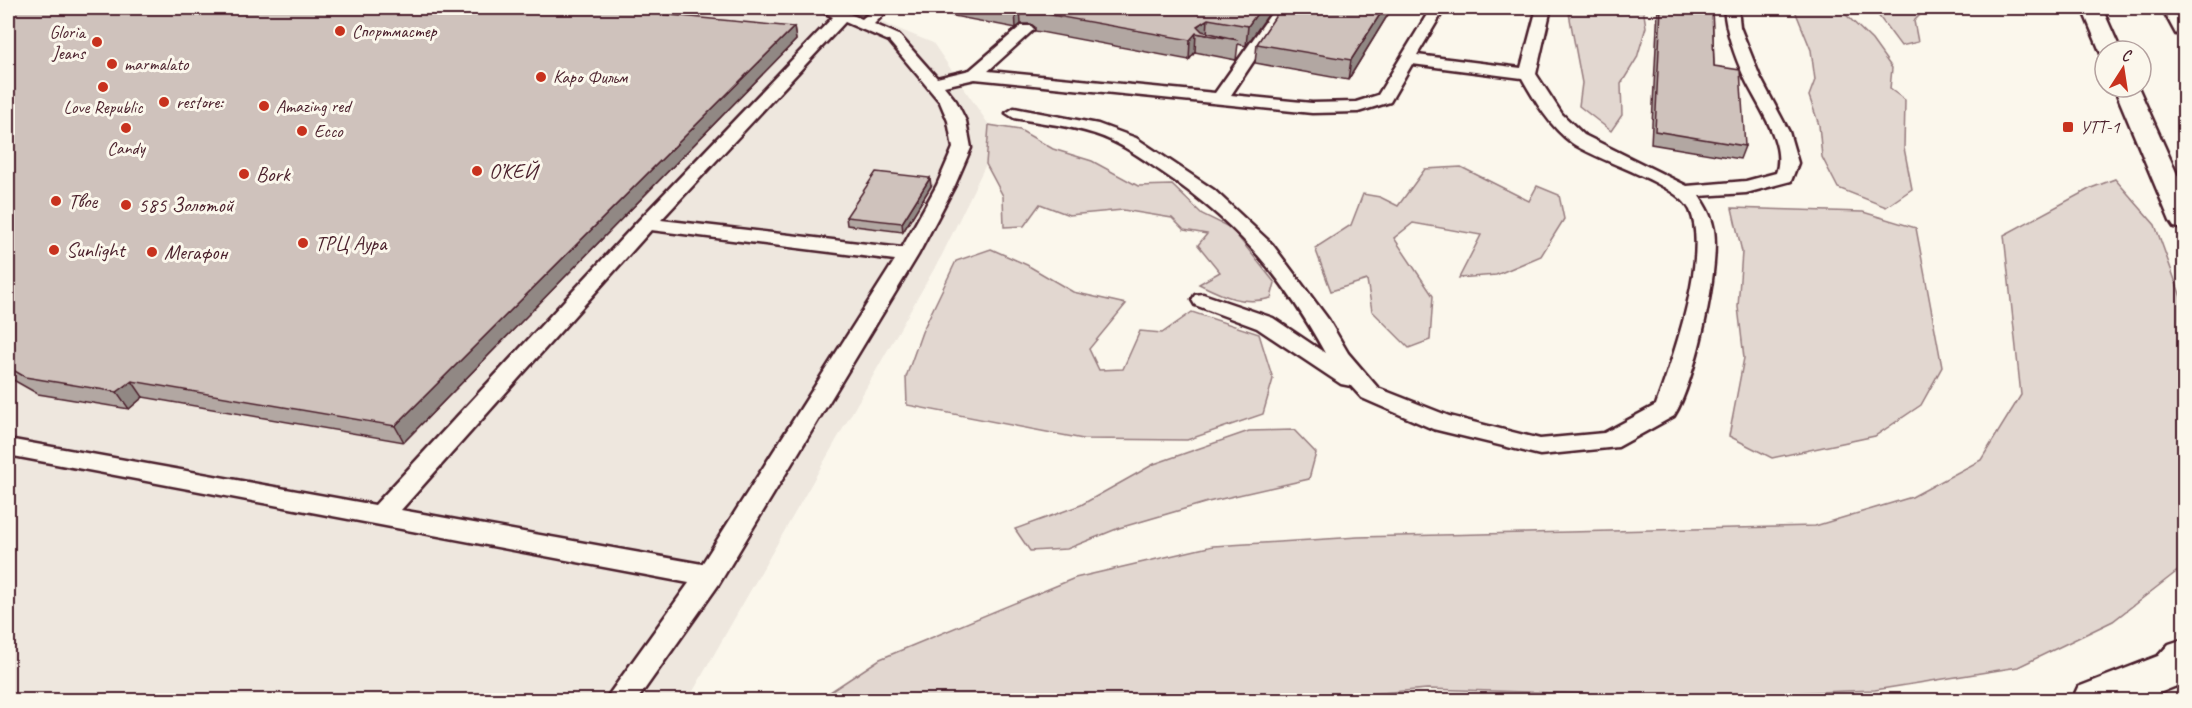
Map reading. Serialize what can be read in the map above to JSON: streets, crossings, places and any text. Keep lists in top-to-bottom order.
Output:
{
  "places": {
    "other": [
      "Спортмастер",
      "Gloria Jeans",
      "marmalato",
      "Каро Фильм",
      "Love Republic",
      "restore:",
      "Amazing red",
      "Candy",
      "Ecco",
      "О’КЕЙ",
      "Bork",
      "Твое",
      "585 Золотой",
      "ТРЦ Аура",
      "Sunlight",
      "Мегафон"
    ],
    "transit": ["УТТ-1"]
  },
  "north": "top"
}
